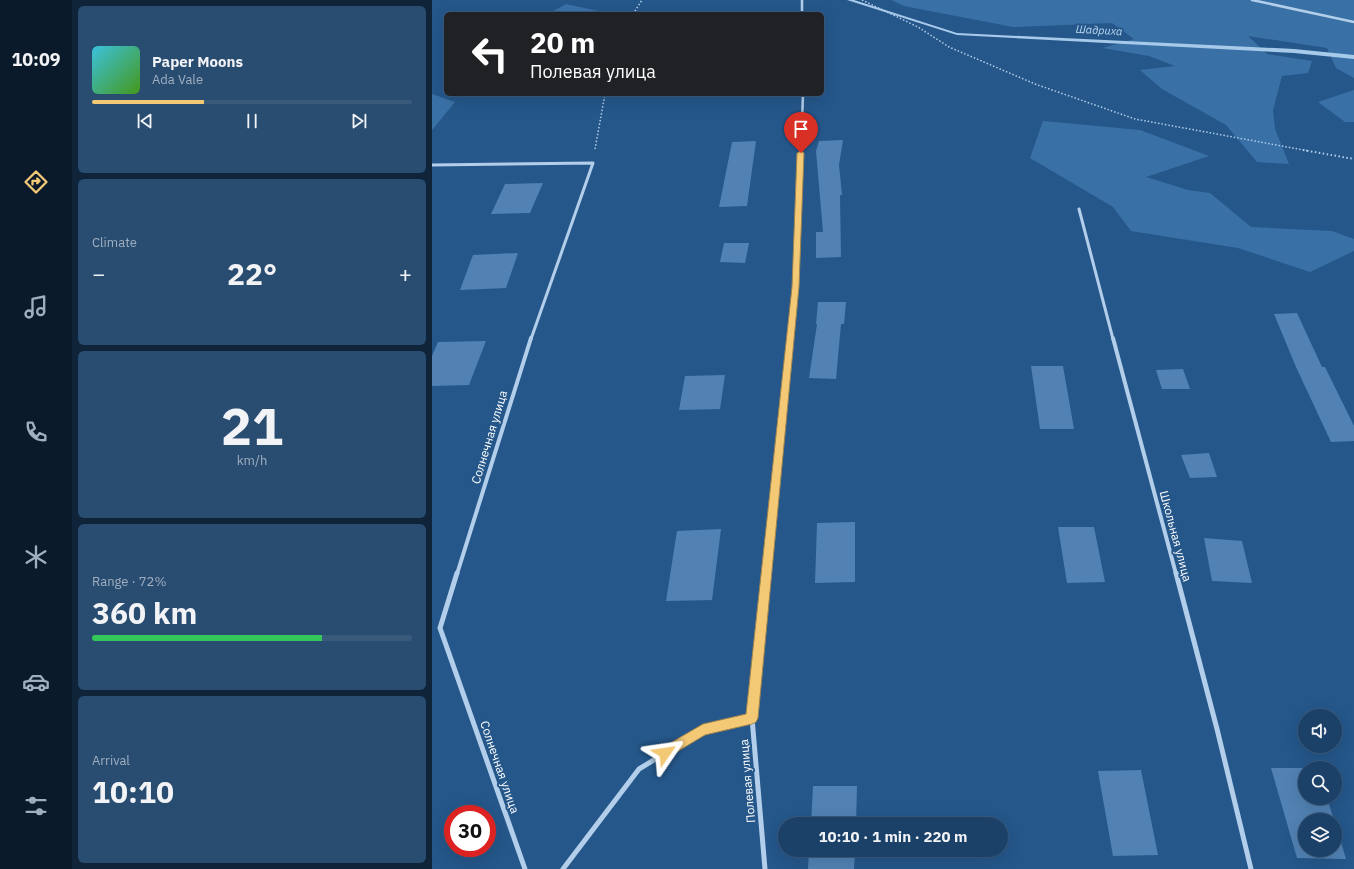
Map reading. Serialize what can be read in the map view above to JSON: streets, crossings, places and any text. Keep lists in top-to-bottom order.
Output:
{
  "streets": {
    "street": ["Солнечная улица", "Школьная улица", "Полевая улица"]
  },
  "water": ["Шадриха"],
  "page": {
    "tabs": "10:09",
    "turn": ["20 m", "Полевая улица"],
    "song": ["Paper Moons", "Ada Vale"],
    "tile": [
      "Climate",
      ["21", "km/h"],
      ["Range · 72%", "360 km"],
      ["Arrival", "10:10"]
    ],
    "heat": ["−", "22°", "+"],
    "limit": "30",
    "trip": "10:10 · 1 min · 220 m"
  }
}
